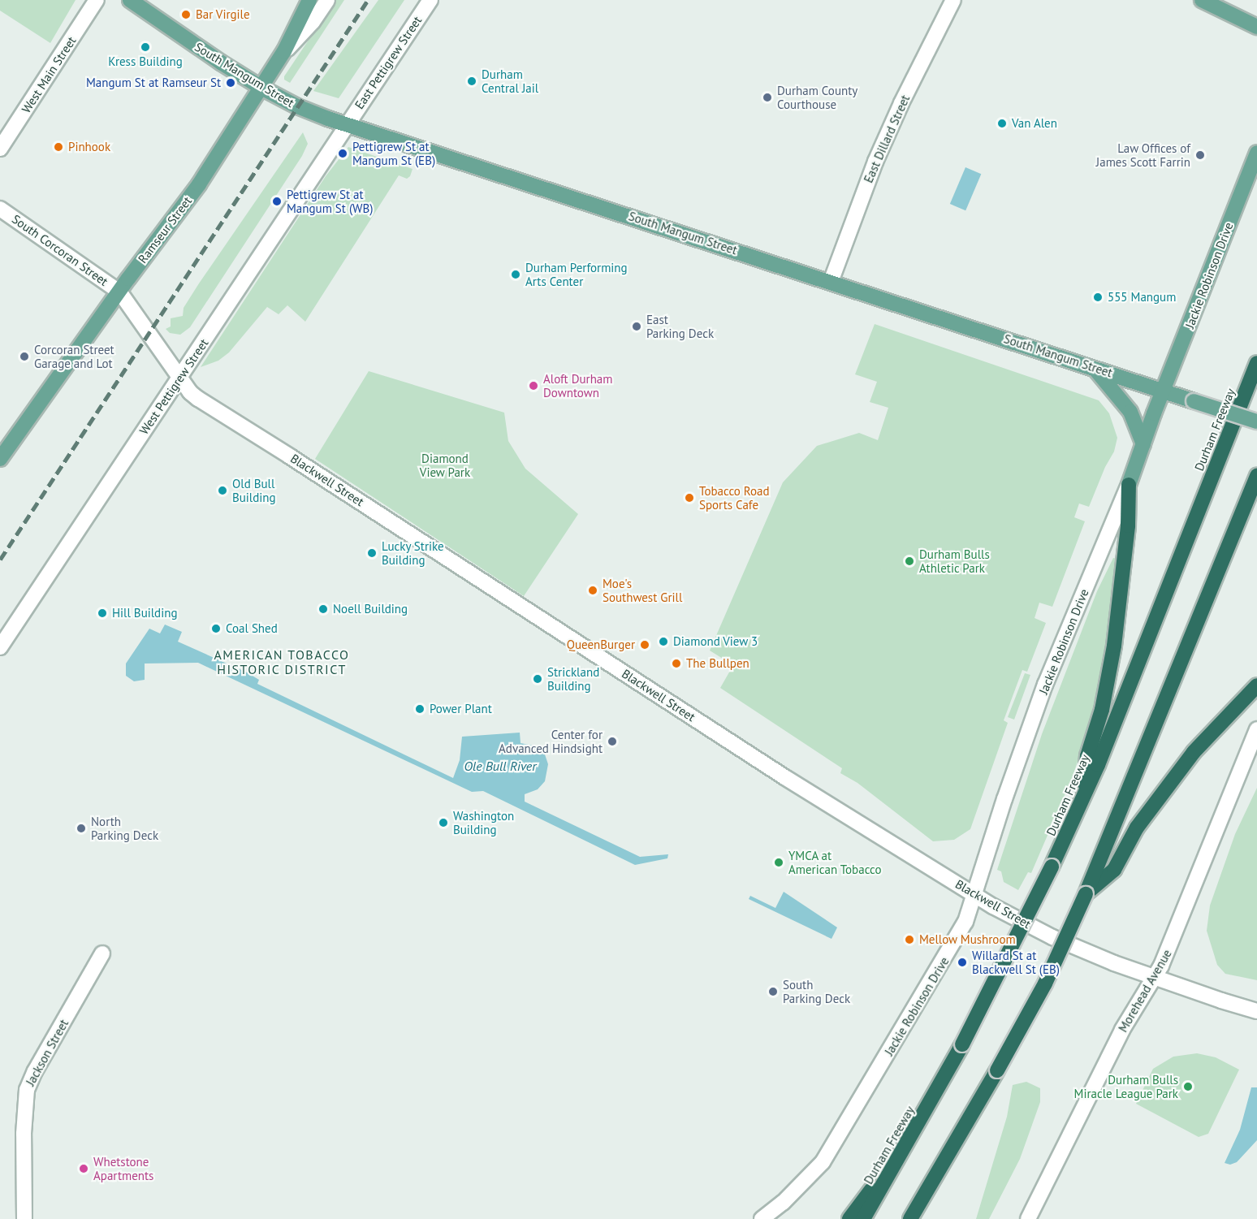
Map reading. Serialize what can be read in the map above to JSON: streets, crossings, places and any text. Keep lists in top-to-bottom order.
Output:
{
  "streets": {
    "highway": ["Durham Freeway"],
    "main road": ["South Mangum Street", "Ramseur Street", "Jackie Robinson Drive"],
    "street": [
      "East Pettigrew Street",
      "West Main Street",
      "East Dillard Street",
      "South Corcoran Street",
      "West Pettigrew Street",
      "Blackwell Street",
      "Morehead Avenue",
      "Jackson Street"
    ]
  },
  "crossings": [
    ["East Pettigrew Street", "South Mangum Street"],
    ["East Pettigrew Street", "West Pettigrew Street"],
    ["South Mangum Street", "East Dillard Street"],
    ["South Mangum Street", "Ramseur Street"],
    ["South Mangum Street", "Jackie Robinson Drive"],
    ["South Mangum Street", "West Pettigrew Street"],
    ["Ramseur Street", "South Corcoran Street"],
    ["Ramseur Street", "Blackwell Street"],
    ["South Corcoran Street", "Blackwell Street"],
    ["Jackie Robinson Drive", "Blackwell Street"],
    ["West Pettigrew Street", "Blackwell Street"],
    ["Blackwell Street", "Morehead Avenue"]
  ],
  "districts": ["AMERICAN TOBACCO HISTORIC DISTRICT"],
  "water": ["Ole Bull River"],
  "parks": ["Diamond View Park"],
  "places": [
    "Bar Virgile",
    "Kress Building",
    "Durham Central Jail",
    "Mangum St at Ramseur St",
    "Durham County Courthouse",
    "Van Alen",
    "Pinhook",
    "Pettigrew St at Mangum St (EB)",
    "Law Offices of James Scott Farrin",
    "Pettigrew St at Mangum St (WB)",
    "Durham Performing Arts Center",
    "555 Mangum",
    "East Parking Deck",
    "Corcoran Street Garage and Lot",
    "Aloft Durham Downtown",
    "Old Bull Building",
    "Tobacco Road Sports Cafe",
    "Lucky Strike Building",
    "Durham Bulls Athletic Park",
    "Moe's Southwest Grill",
    "Noell Building",
    "Hill Building",
    "Coal Shed",
    "Diamond View 3",
    "QueenBurger",
    "The Bullpen",
    "Strickland Building",
    "Power Plant",
    "Center for Advanced Hindsight",
    "Washington Building",
    "North Parking Deck",
    "YMCA at American Tobacco",
    "Mellow Mushroom",
    "Willard St at Blackwell St (EB)",
    "South Parking Deck",
    "Durham Bulls Miracle League Park",
    "Whetstone Apartments"
  ]
}
